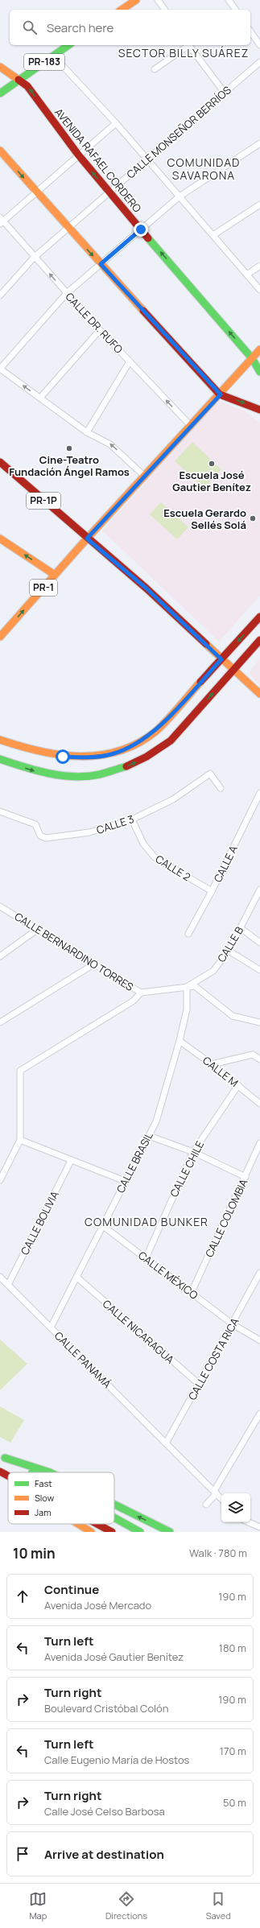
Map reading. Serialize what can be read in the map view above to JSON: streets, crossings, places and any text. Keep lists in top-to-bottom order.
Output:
{
  "streets": {
    "main road": [
      "PR-183",
      "AVENIDA RAFAEL CORDERO",
      "PR-1P",
      "PR-1"
    ],
    "street": [
      "CALLE MONSEÑOR BERRÍOS",
      "CALLE DR. RUFO",
      "CALLE 3",
      "CALLE A",
      "CALLE 2",
      "CALLE B",
      "CALLE BERNARDINO TORRES",
      "CALLE M",
      "CALLE BRASIL",
      "CALLE CHILE",
      "CALLE COLOMBIA",
      "CALLE BOLIVIA",
      "CALLE MÉXICO",
      "CALLE NICARAGUA",
      "CALLE COSTA RICA",
      "CALLE PANAMÁ"
    ]
  },
  "crossings": [
    ["PR-183", "AVENIDA RAFAEL CORDERO"],
    ["CALLE MONSEÑOR BERRÍOS", "AVENIDA RAFAEL CORDERO"],
    ["CALLE MONSEÑOR BERRÍOS", "CALLE DR. RUFO"],
    ["PR-1P", "PR-1"],
    ["CALLE 3", "CALLE 2"],
    ["CALLE A", "CALLE 2"],
    ["CALLE B", "CALLE BERNARDINO TORRES"],
    ["CALLE B", "CALLE BRASIL"],
    ["CALLE BERNARDINO TORRES", "CALLE BRASIL"],
    ["CALLE M", "CALLE BRASIL"],
    ["CALLE M", "CALLE CHILE"],
    ["CALLE BRASIL", "CALLE MÉXICO"],
    ["CALLE BRASIL", "CALLE NICARAGUA"],
    ["CALLE BRASIL", "CALLE PANAMÁ"],
    ["CALLE CHILE", "CALLE MÉXICO"],
    ["CALLE COLOMBIA", "CALLE MÉXICO"],
    ["CALLE BOLIVIA", "CALLE PANAMÁ"],
    ["CALLE MÉXICO", "CALLE COSTA RICA"],
    ["CALLE NICARAGUA", "CALLE COSTA RICA"],
    ["CALLE COSTA RICA", "CALLE PANAMÁ"]
  ],
  "one_way": ["CALLE DR. RUFO"],
  "districts": ["SECTOR BILLY SUÁREZ", "COMUNIDAD SAVARONA", "COMUNIDAD BUNKER"],
  "places": ["Cine-Teatro Fundación Ángel Ramos", "Escuela José Gautier Benítez", "Escuela Gerardo Sellés Solá"],
  "legend": ["Fast", "Slow", "Jam"],
  "page": {
    "search": "Search here",
    "heading": ["10 min", "Walk · 780 m"],
    "list": [
      ["Continue", "Avenida José Mercado", "190 m"],
      ["Turn left", "Avenida José Gautier Benítez", "180 m"],
      ["Turn right", "Boulevard Cristóbal Colón", "190 m"],
      ["Turn left", "Calle Eugenio María de Hostos", "170 m"],
      ["Turn right", "Calle José Celso Barbosa", "50 m"],
      "Arrive at destination"
    ],
    "nav": ["Map", "Directions", "Saved"]
  }
}
